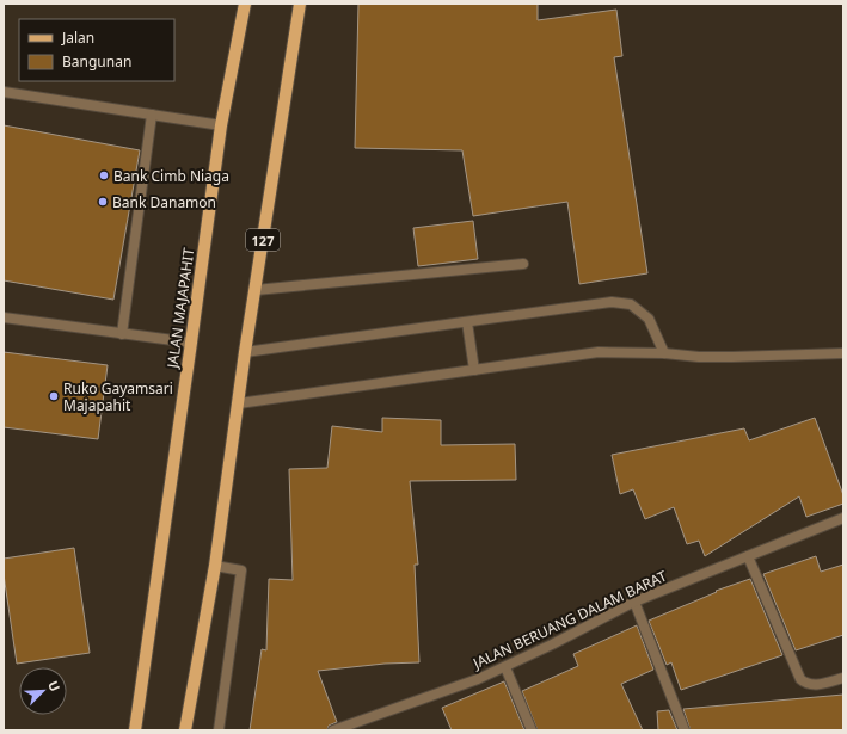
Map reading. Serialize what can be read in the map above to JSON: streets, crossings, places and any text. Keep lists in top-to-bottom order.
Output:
{
  "streets": {
    "main road": ["127", "JALAN MAJAPAHIT"],
    "street": ["JALAN BERUANG DALAM BARAT"]
  },
  "places": ["Bank Cimb Niaga", "Bank Danamon", "Ruko Gayamsari Majapahit"],
  "legend": ["Jalan", "Bangunan"],
  "north": "top right"
}
